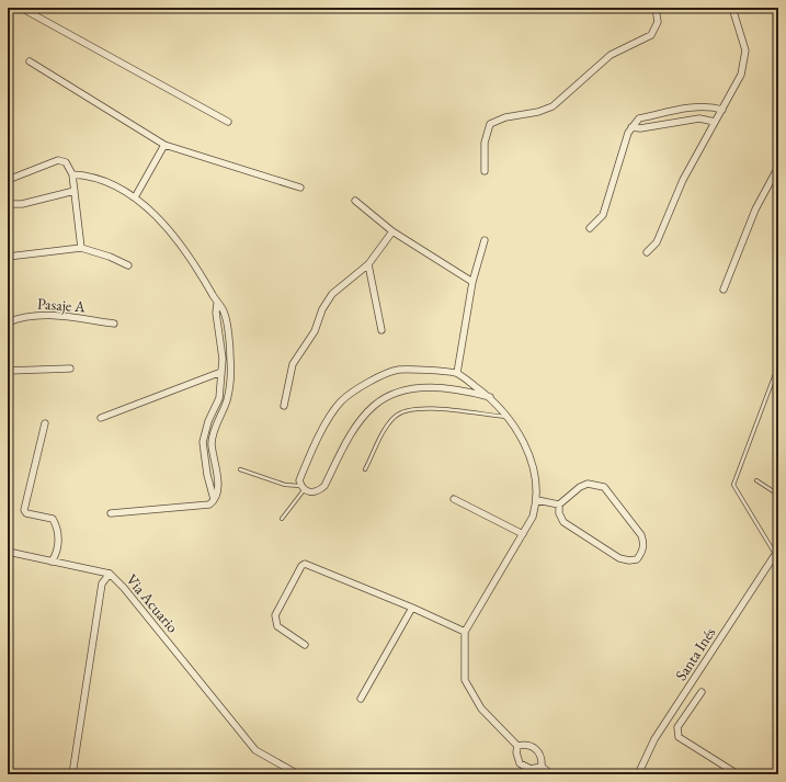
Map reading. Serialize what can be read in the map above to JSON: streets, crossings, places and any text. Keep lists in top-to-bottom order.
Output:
{
  "streets": {
    "street": ["Pasaje A", "Via Acuario", "Santa Inés"]
  }
}
